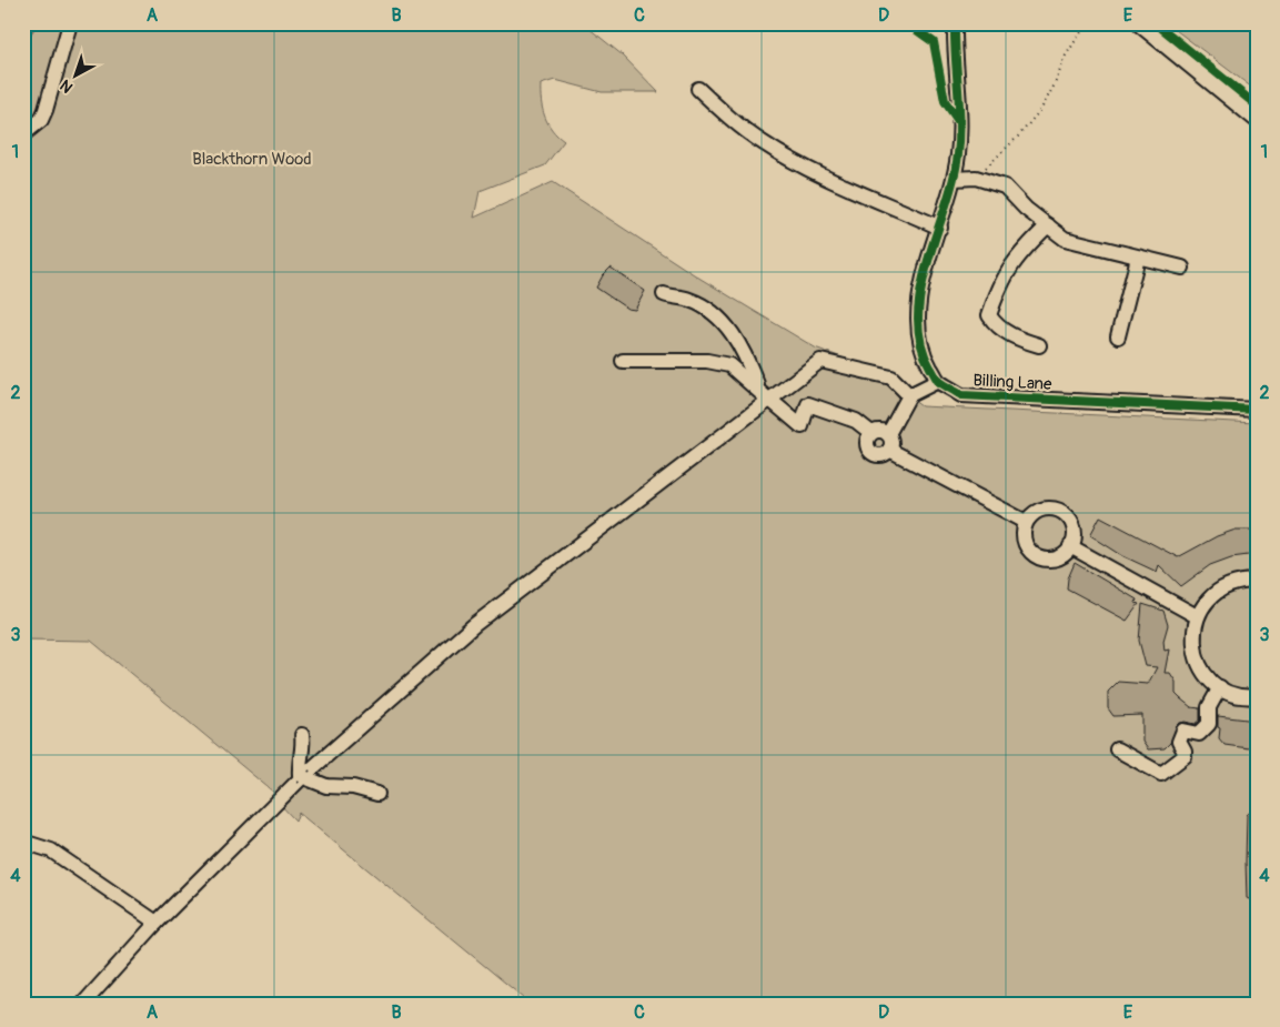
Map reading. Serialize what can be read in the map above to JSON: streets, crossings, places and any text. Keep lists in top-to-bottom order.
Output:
{
  "streets": {
    "street": ["Billing Lane"]
  },
  "parks": ["Blackthorn Wood"],
  "north": "bottom left",
  "grid": {
    "columns": [
      "A",
      "B",
      "C",
      "D",
      "E"
    ],
    "rows": [
      "1",
      "2",
      "3",
      "4"
    ]
  }
}
